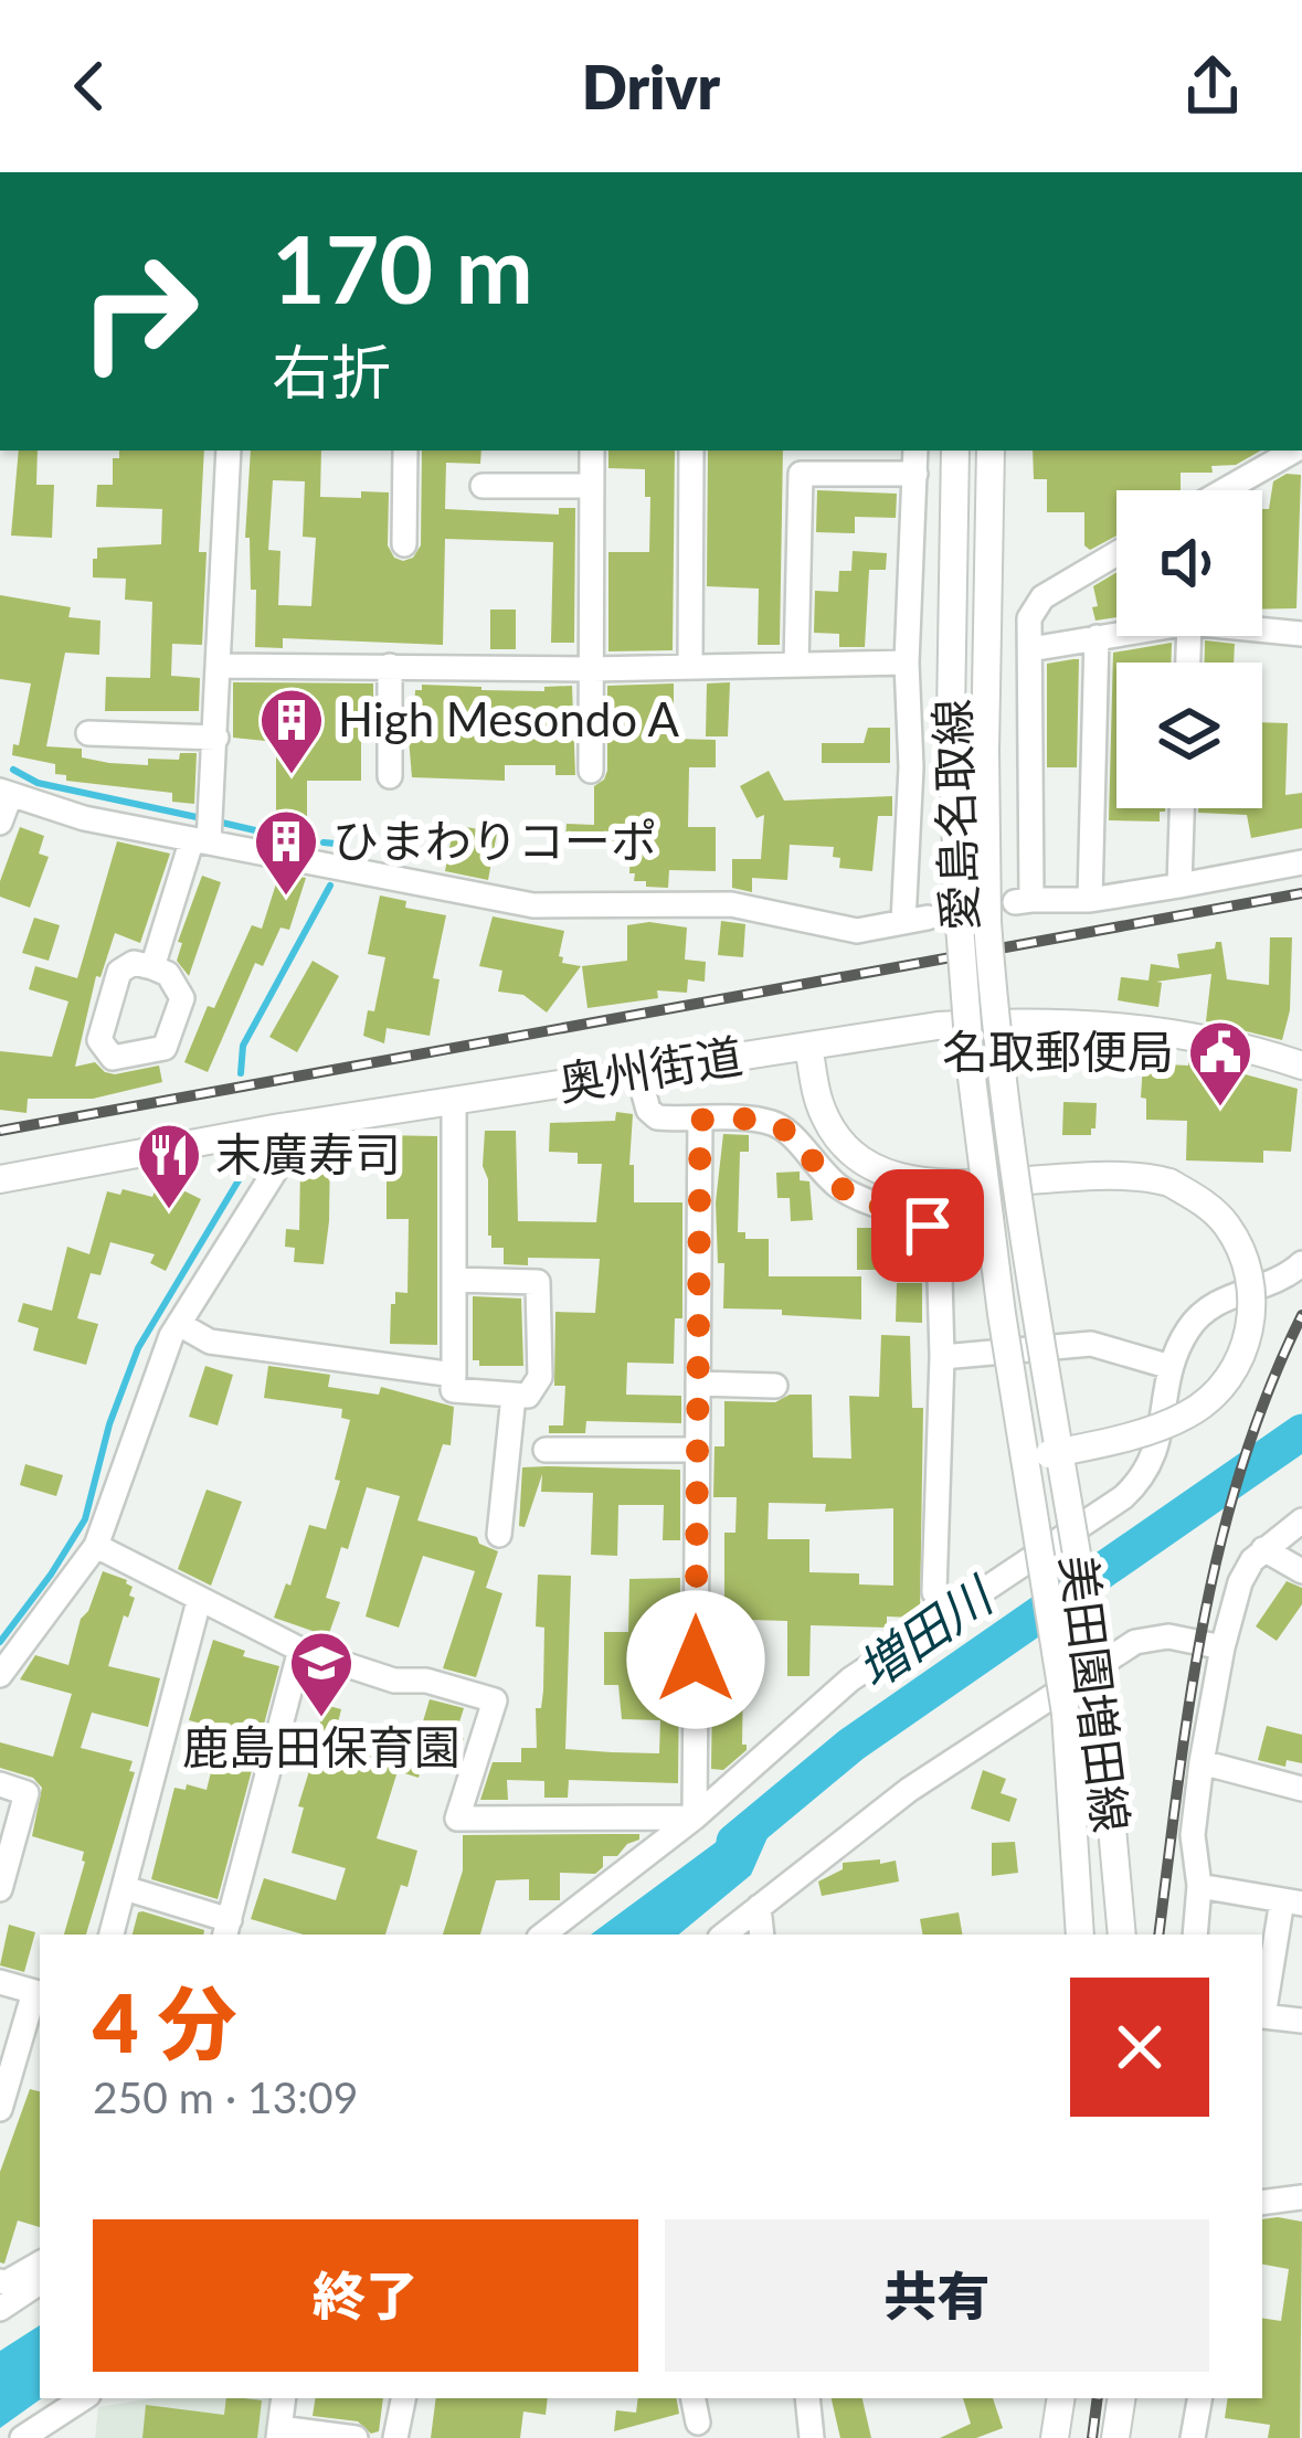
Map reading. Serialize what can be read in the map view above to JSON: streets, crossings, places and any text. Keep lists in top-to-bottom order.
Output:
{
  "streets": {
    "main road": ["愛島名取線", "奥州街道", "美田園増田線"]
  },
  "crossings": [
    ["愛島名取線", "美田園増田線"]
  ],
  "water": ["増田川"],
  "places": {
    "building": ["High Mesondo A", "ひまわりコーポ"],
    "public building": ["名取郵便局"],
    "restaurant": ["末廣寿司"],
    "school or university": ["鹿島田保育園"]
  },
  "page": {
    "header": "Drivr",
    "turn": ["170 m", "右折"],
    "heading": ["4 分", "250 m · 13:09"],
    "buttons": ["終了", "共有"]
  }
}
